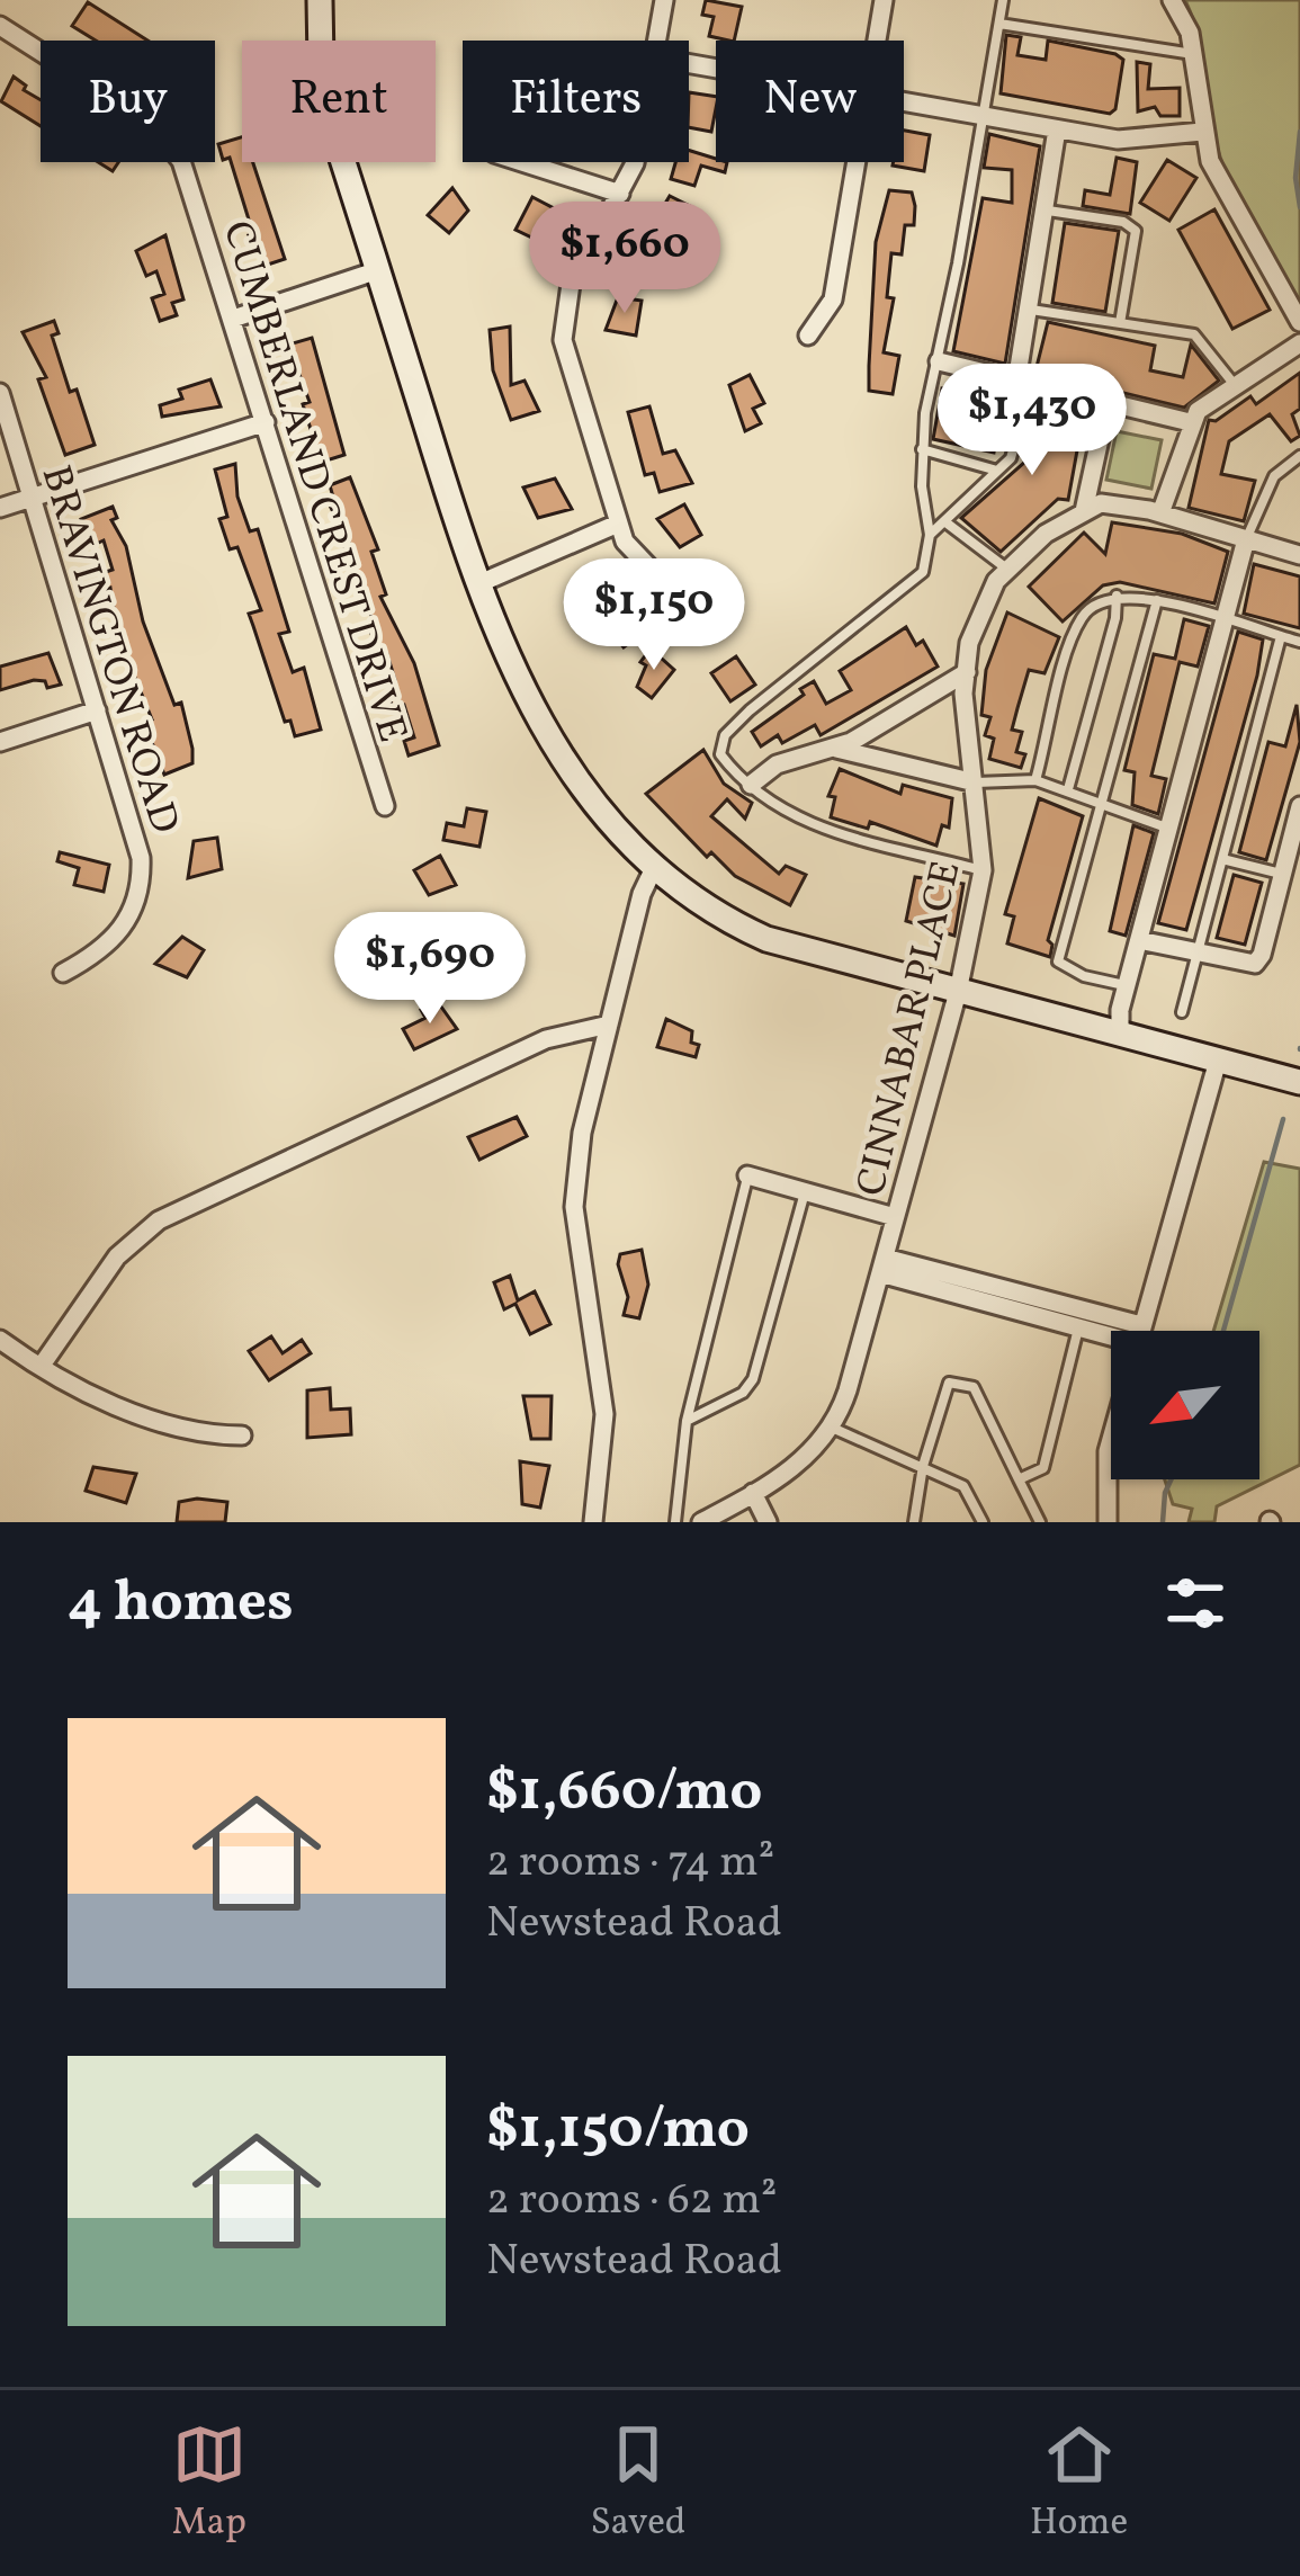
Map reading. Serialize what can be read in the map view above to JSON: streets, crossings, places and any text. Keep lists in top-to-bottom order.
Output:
{
  "streets": {
    "street": ["CUMBERLAND CREST DRIVE", "BRAVINGTON ROAD", "CINNABAR PLACE"]
  },
  "north": "bottom left",
  "page": {
    "chip": [
      "Buy",
      "Rent",
      "Filters",
      "New"
    ],
    "price": [
      "$1,660",
      "$1,430",
      "$1,150",
      "$1,690"
    ],
    "heading": "4 homes",
    "list": [
      {
        "name": "$1,660/mo",
        "note": "2 rooms · 74 m² · Newstead Road"
      },
      {
        "name": "$1,150/mo",
        "note": "2 rooms · 62 m² · Newstead Road"
      }
    ],
    "tabs": ["Map", "Saved", "Home"]
  }
}
